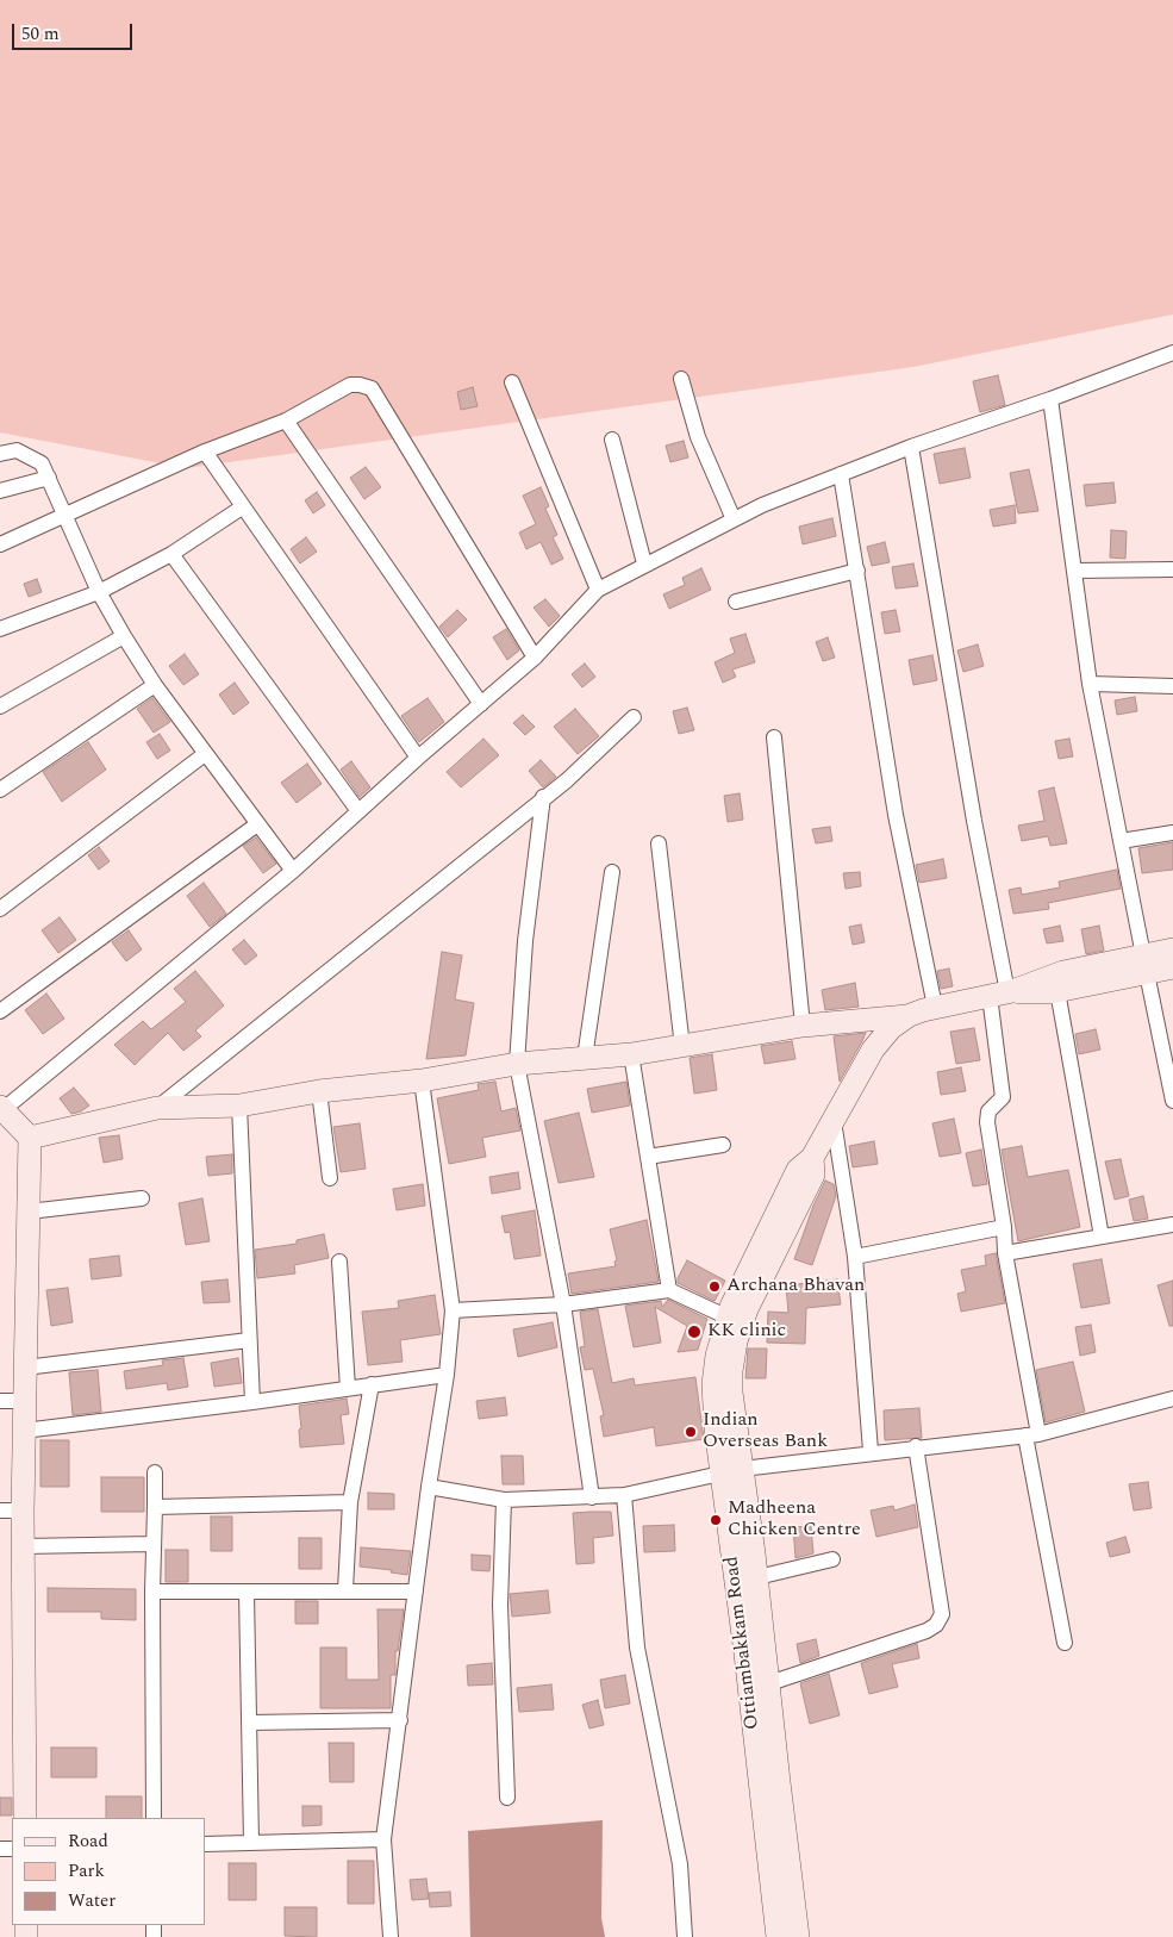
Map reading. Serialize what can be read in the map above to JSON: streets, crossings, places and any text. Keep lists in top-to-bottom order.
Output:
{
  "streets": {
    "street": ["Ottiambakkam Road"]
  },
  "places": [
    "Archana Bhavan",
    "KK clinic",
    "Indian Overseas Bank",
    "Madheena Chicken Centre"
  ],
  "legend": ["Road", "Park", "Water"],
  "scale_bar": "50 m"
}
